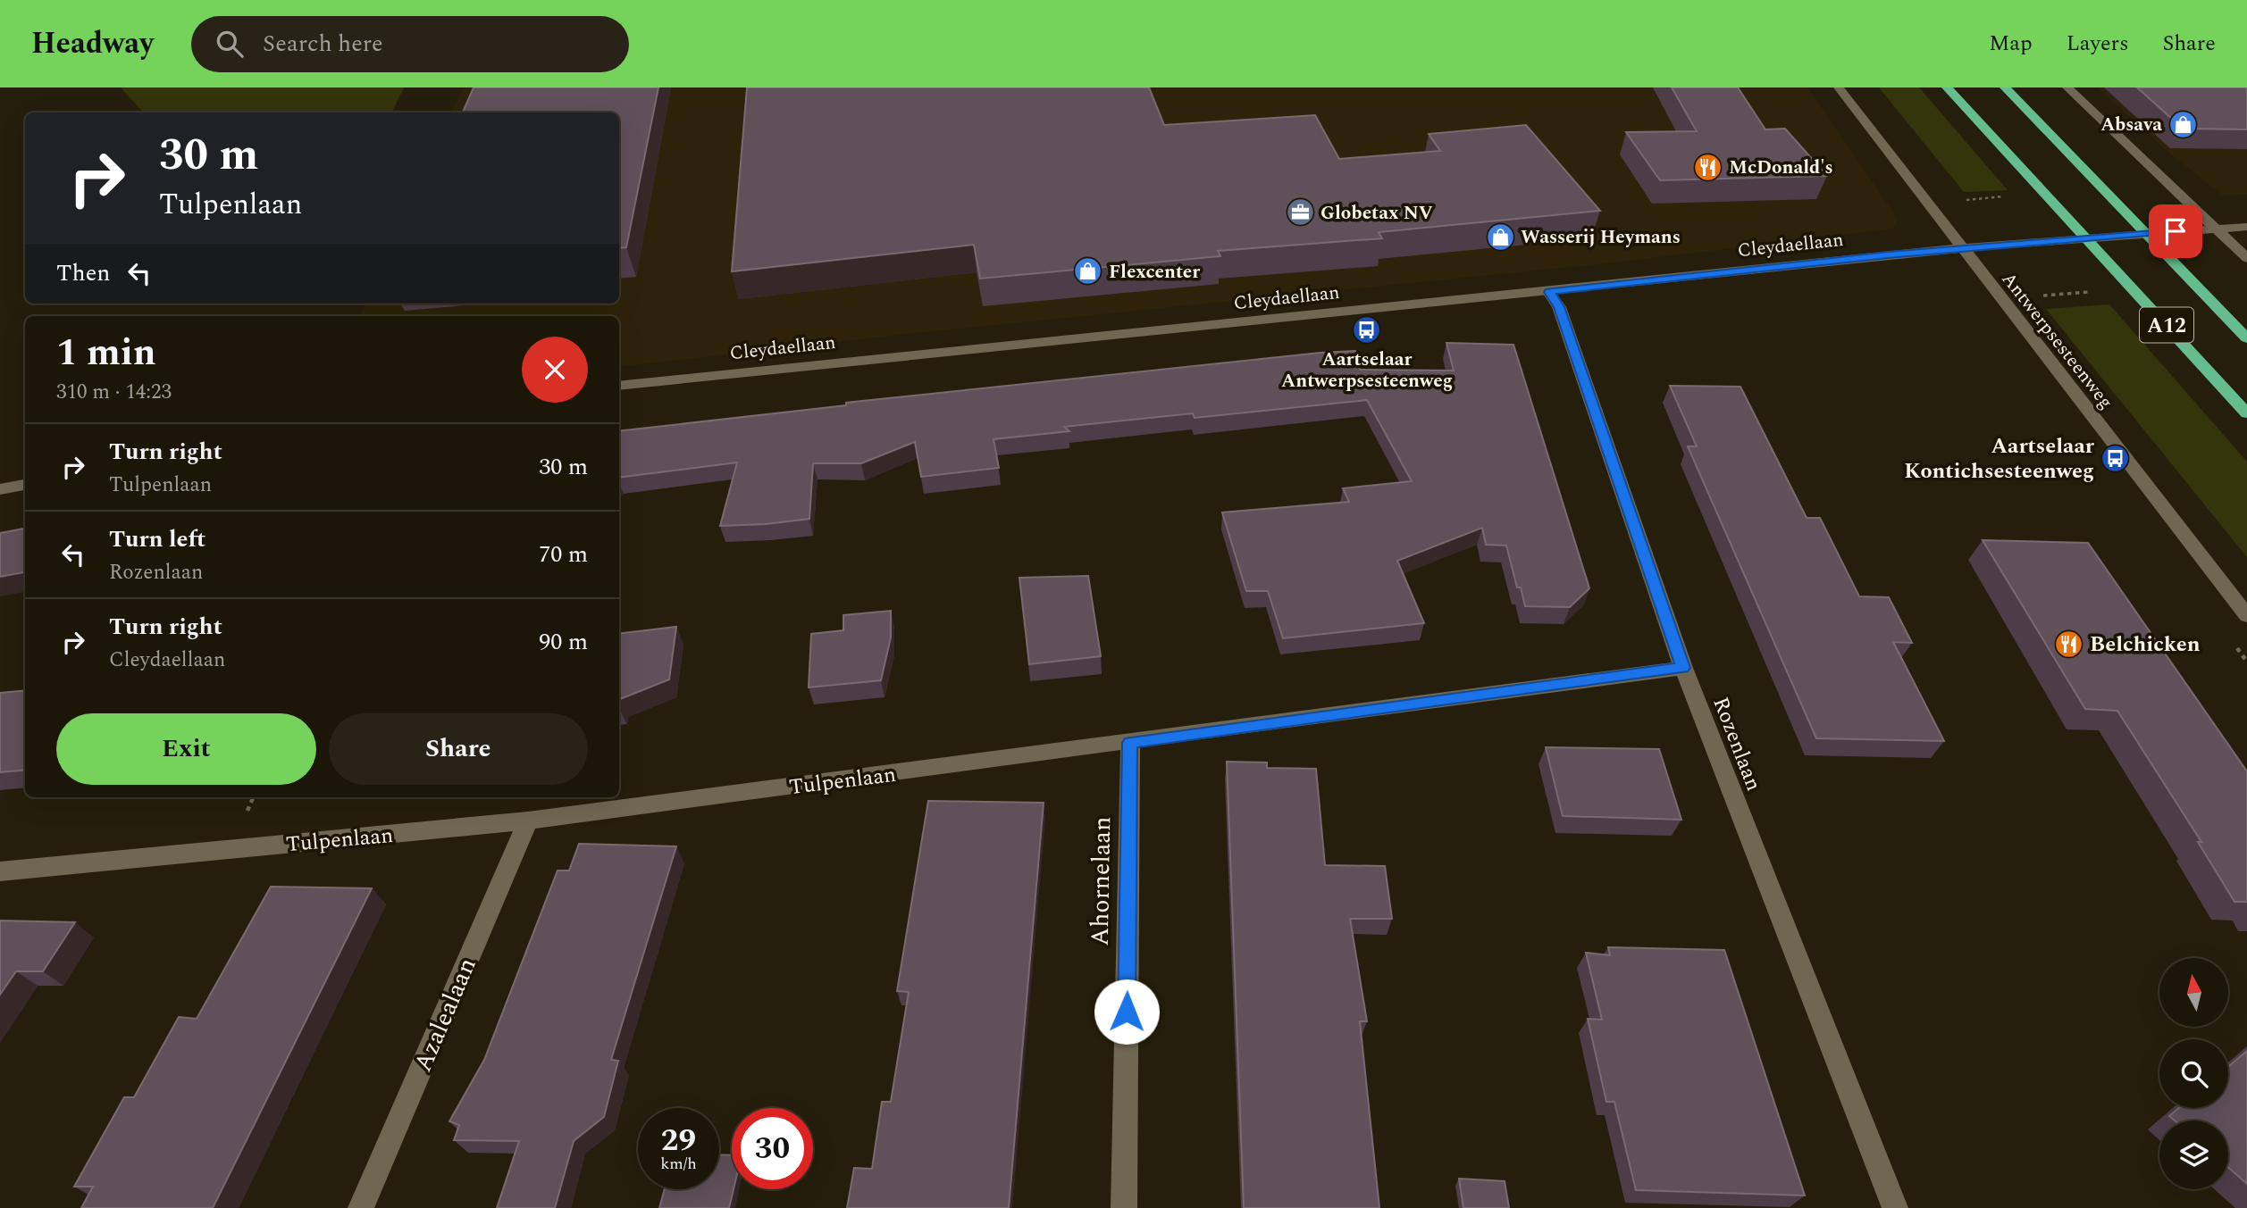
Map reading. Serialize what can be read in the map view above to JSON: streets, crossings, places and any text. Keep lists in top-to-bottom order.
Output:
{
  "streets": {
    "highway": ["A12"],
    "street": [
      "Cleydaellaan",
      "Antwerpsesteenweg",
      "Rozenlaan",
      "Tulpenlaan",
      "Ahornelaan",
      "Azalealaan"
    ]
  },
  "crossings": [
    ["Cleydaellaan", "A12"],
    ["Cleydaellaan", "Antwerpsesteenweg"],
    ["Cleydaellaan", "Rozenlaan"],
    ["Rozenlaan", "Tulpenlaan"],
    ["Tulpenlaan", "Ahornelaan"],
    ["Tulpenlaan", "Azalealaan"]
  ],
  "places": {
    "shop": ["Absava", "Wasserij Heymans", "Flexcenter"],
    "restaurant": ["McDonald's", "Belchicken"],
    "office": ["Globetax NV"],
    "bus stop": ["Aartselaar Antwerpsesteenweg", "Aartselaar Kontichsesteenweg"]
  },
  "north": "top",
  "page": {
    "header": "Headway",
    "search": "Search here",
    "nav": ["Map", "Layers", "Share"],
    "turn": ["30 m", "Tulpenlaan"],
    "then": "Then",
    "heading": ["1 min", "310 m · 14:23"],
    "list": [
      {
        "name": "Turn right",
        "note": "Tulpenlaan",
        "value": "30 m"
      },
      {
        "name": "Turn left",
        "note": "Rozenlaan",
        "value": "70 m"
      },
      {
        "name": "Turn right",
        "note": "Cleydaellaan",
        "value": "90 m"
      }
    ],
    "buttons": ["Exit", "Share"],
    "speed": "29 km/h",
    "limit": "30"
  }
}
